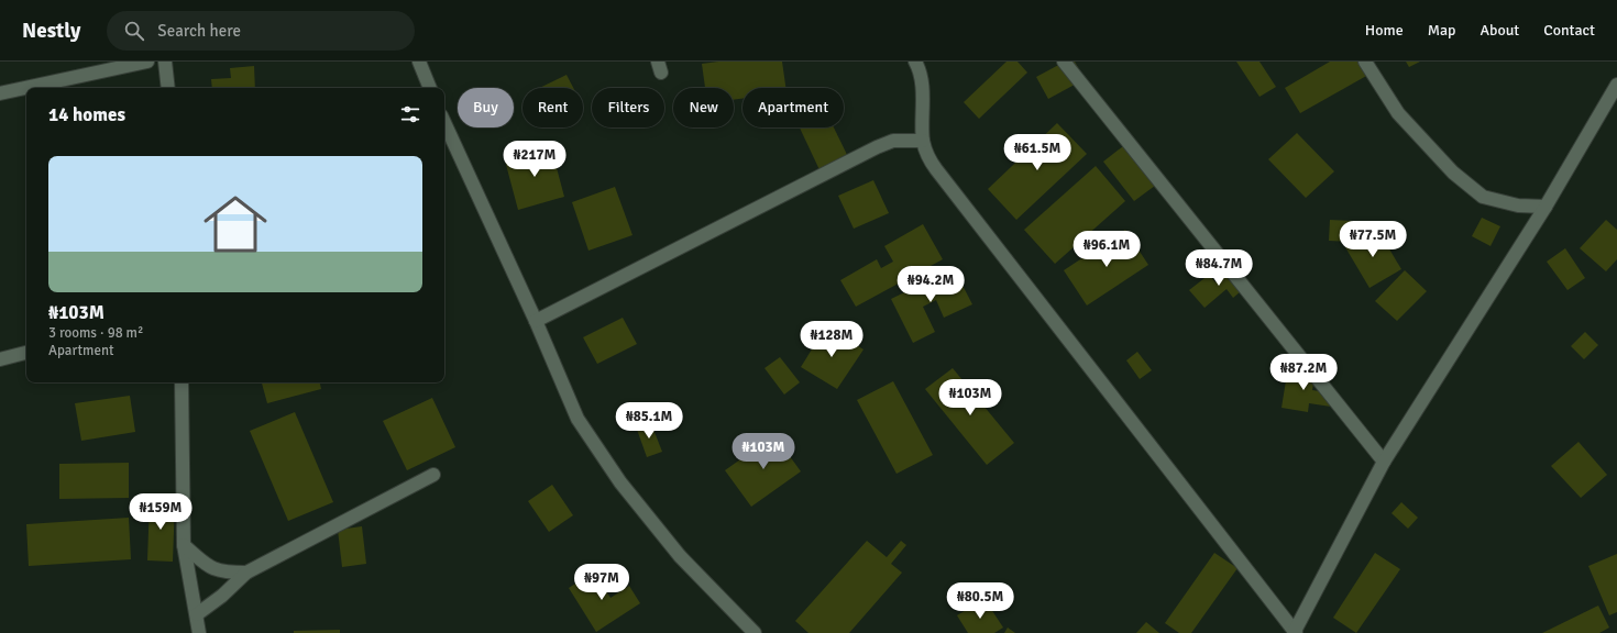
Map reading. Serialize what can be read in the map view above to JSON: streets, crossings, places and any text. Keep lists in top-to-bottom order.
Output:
{
  "page": {
    "header": "Nestly",
    "search": "Search here",
    "nav": [
      "Home",
      "Map",
      "About",
      "Contact"
    ],
    "chip": [
      "Buy",
      "Rent",
      "Filters",
      "New",
      "Apartment"
    ],
    "heading": "14 homes",
    "price": [
      "₦61.5M",
      "₦217M",
      "₦77.5M",
      "₦96.1M",
      "₦84.7M",
      "₦94.2M",
      "₦128M",
      "₦87.2M",
      "₦103M",
      "₦85.1M",
      "₦103M",
      "₦159M",
      "₦97M",
      "₦80.5M"
    ],
    "list": [
      {
        "name": "₦103M",
        "note": "3 rooms · 98 m² · Apartment"
      }
    ]
  }
}
